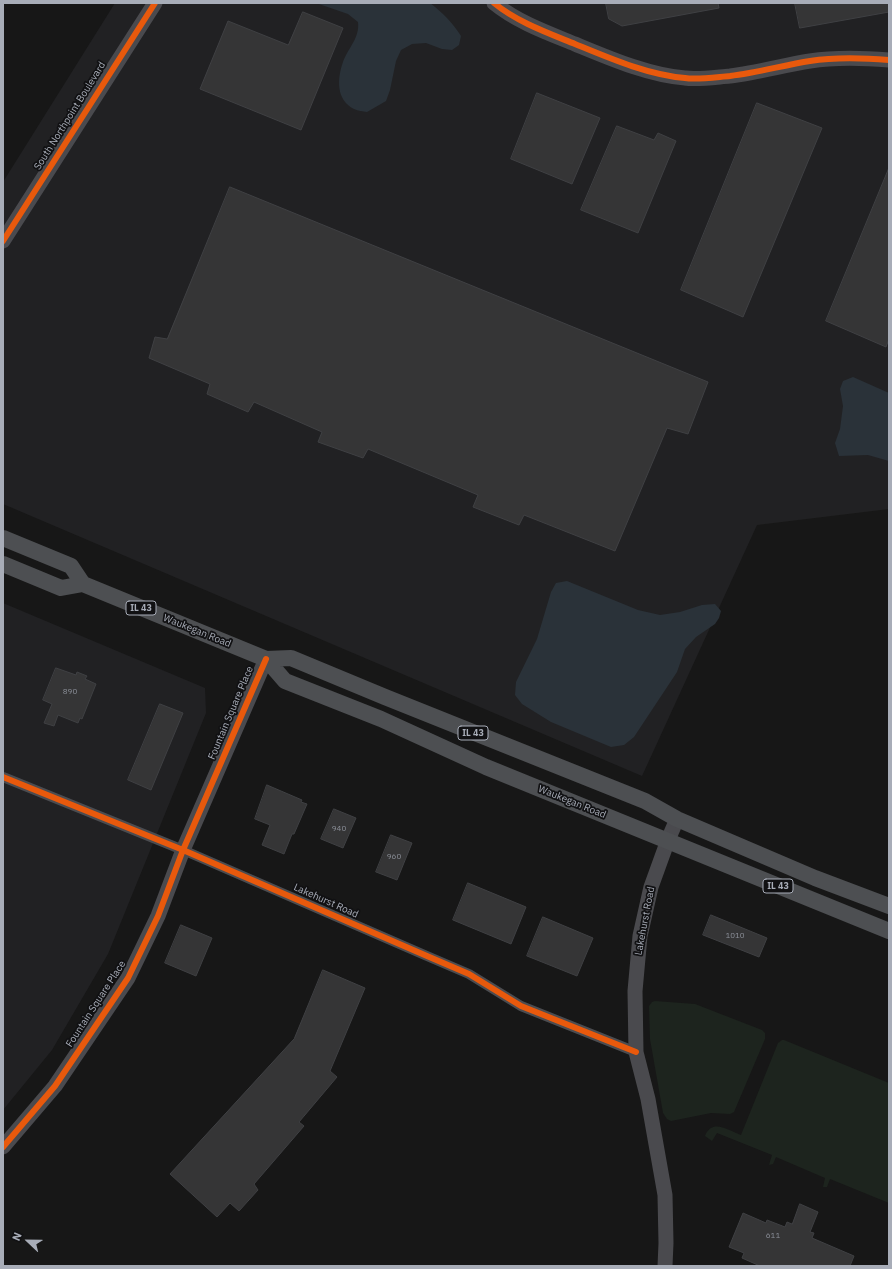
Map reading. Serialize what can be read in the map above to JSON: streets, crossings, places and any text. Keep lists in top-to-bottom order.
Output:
{
  "streets": {
    "main road": ["IL 43", "Waukegan Road"],
    "street": ["South Northpoint Boulevard", "Fountain Square Place", "Lakehurst Road"]
  },
  "crossings": [
    ["Waukegan Road", "Fountain Square Place"],
    ["Waukegan Road", "Lakehurst Road"],
    ["Fountain Square Place", "Lakehurst Road"]
  ],
  "house_numbers": [
    "890",
    "940",
    "960",
    "1010",
    "611"
  ],
  "north": "left"
}
